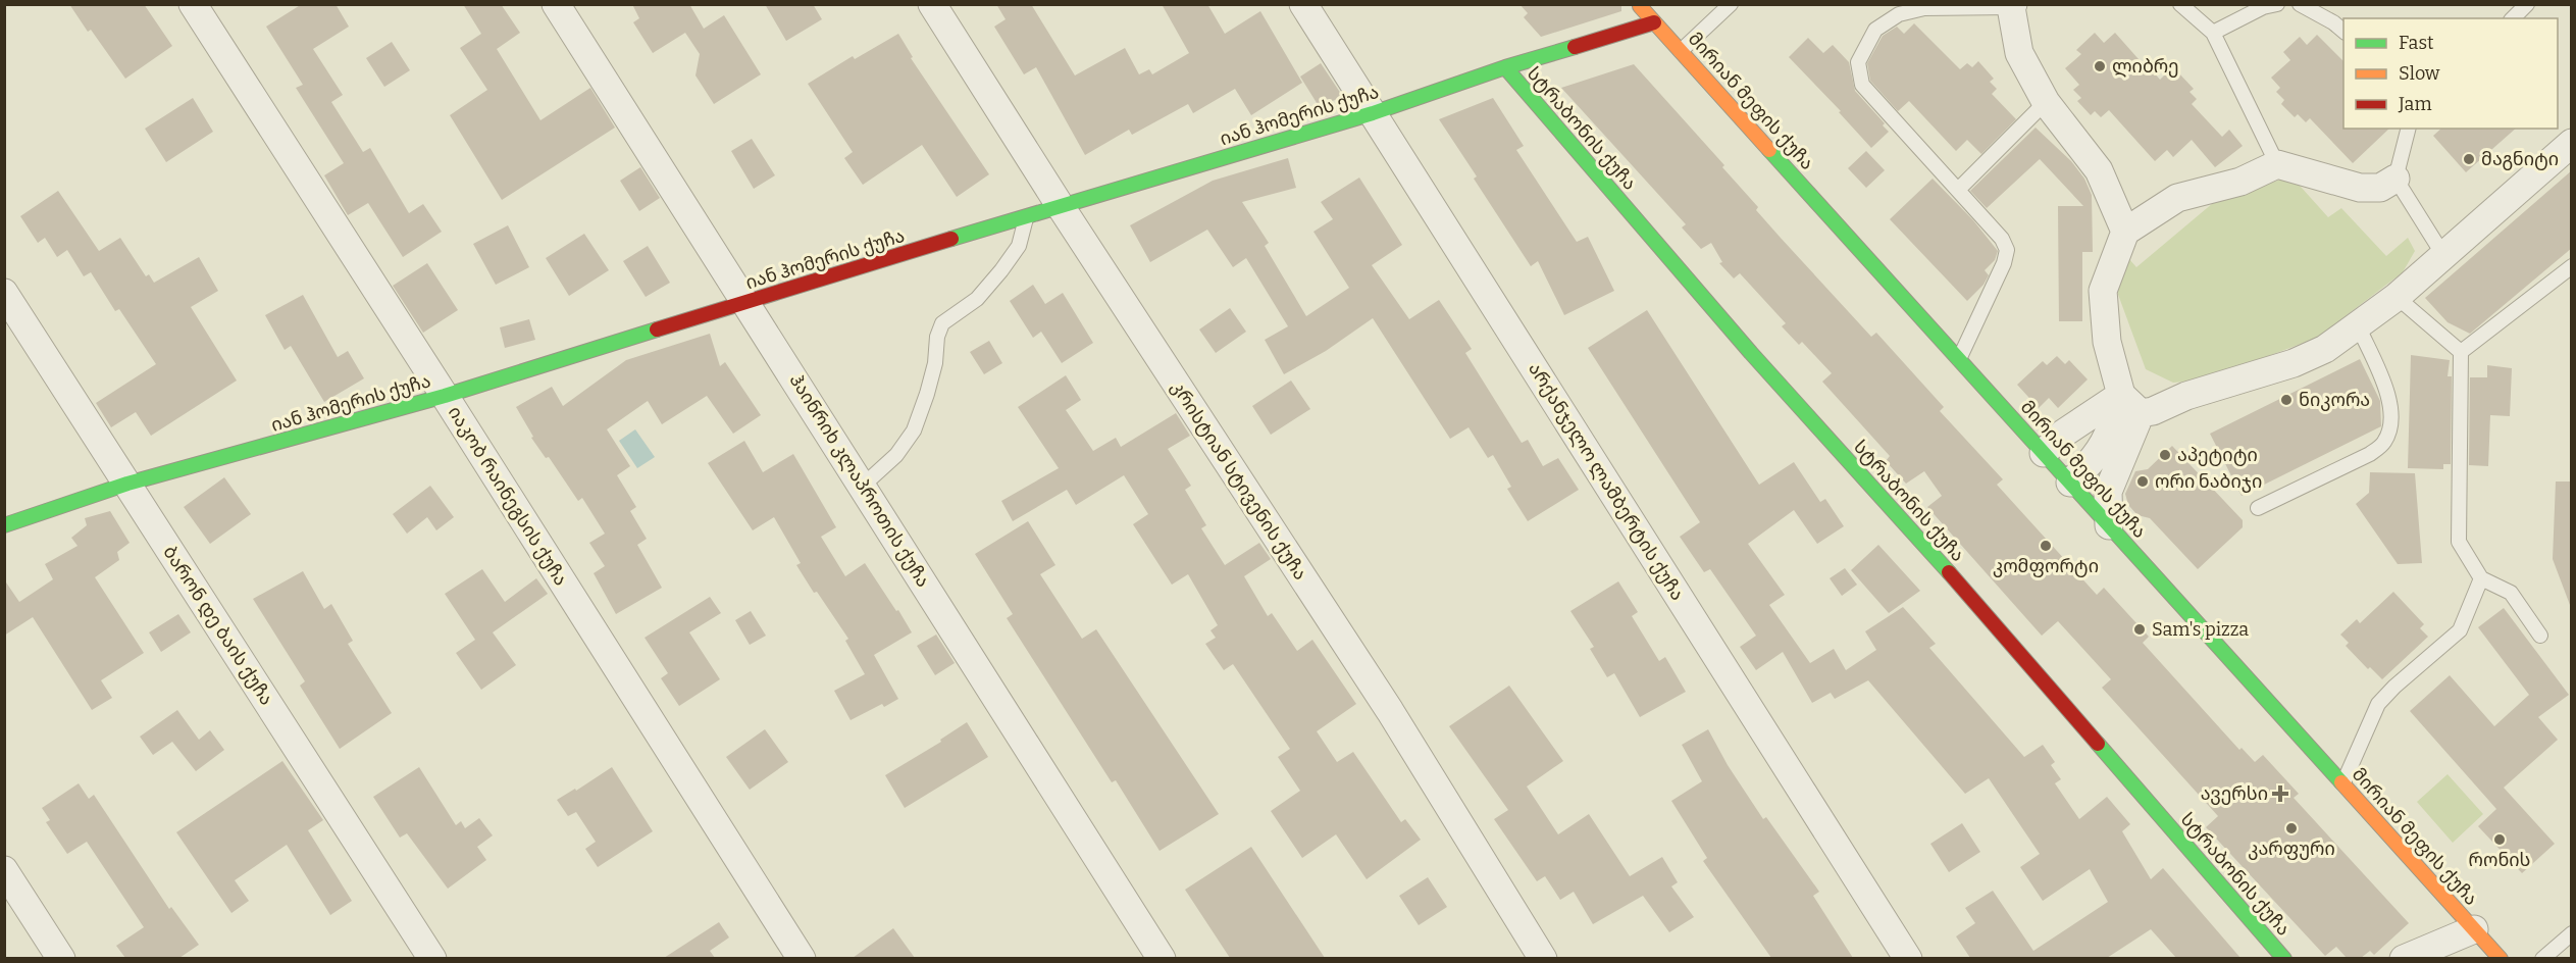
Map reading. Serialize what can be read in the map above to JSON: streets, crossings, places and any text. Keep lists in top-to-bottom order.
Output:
{
  "streets": {
    "street": [
      "მირიან მეფის ქუჩა",
      "იან ჰომერის ქუჩა",
      "სტრაბონის ქუჩა",
      "ჰაინრიხ კლაპროთის ქუჩა",
      "კრისტიან სტივენის ქუჩა",
      "არქანჯელო ლამბერტის ქუჩა",
      "იაკობ რაინეგსის ქუჩა",
      "ბარონ დე ბაის ქუჩა"
    ]
  },
  "crossings": [
    ["მირიან მეფის ქუჩა", "იან ჰომერის ქუჩა"],
    ["იან ჰომერის ქუჩა", "სტრაბონის ქუჩა"],
    ["იან ჰომერის ქუჩა", "ჰაინრიხ კლაპროთის ქუჩა"],
    ["იან ჰომერის ქუჩა", "კრისტიან სტივენის ქუჩა"],
    ["იან ჰომერის ქუჩა", "არქანჯელო ლამბერტის ქუჩა"],
    ["იან ჰომერის ქუჩა", "იაკობ რაინეგსის ქუჩა"],
    ["იან ჰომერის ქუჩა", "ბარონ დე ბაის ქუჩა"]
  ],
  "places": {
    "other": [
      "ლიბრე",
      "მაგნიტი",
      "ნიკორა",
      "აპეტიტი",
      "ორი ნაბიჯი",
      "კომფორტი",
      "Sam's pizza",
      "კარფური",
      "რონის"
    ],
    "health": ["ავერსი"]
  },
  "legend": ["Fast", "Slow", "Jam"]
}
